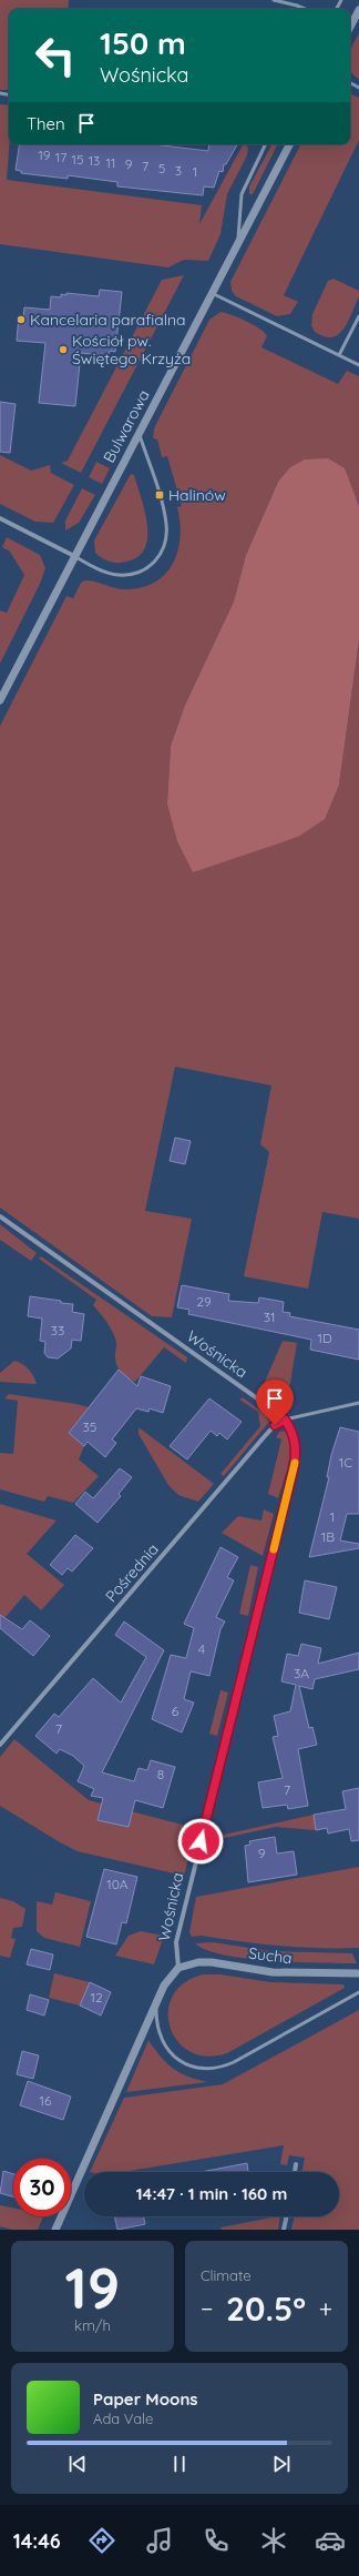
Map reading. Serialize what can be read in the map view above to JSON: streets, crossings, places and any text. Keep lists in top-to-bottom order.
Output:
{
  "streets": {
    "street": [
      "Bulwarowa",
      "Wośnicka",
      "Pośrednia",
      "Sucha"
    ]
  },
  "crossings": [
    ["Wośnicka", "Pośrednia"],
    ["Wośnicka", "Sucha"]
  ],
  "places": {
    "other": ["Kancelaria parafialna", "Kościół pw. Świętego Krzyża"],
    "transit": ["Halinów"]
  },
  "house_numbers": [
    "19",
    "17",
    "15",
    "13",
    "11",
    "9",
    "7",
    "5",
    "3",
    "1",
    "29",
    "31",
    "33",
    "1D",
    "35",
    "1C",
    "1",
    "1B",
    "4",
    "3A",
    "6",
    "7",
    "8",
    "7",
    "9",
    "10A",
    "12",
    "16"
  ],
  "page": {
    "turn": ["150 m", "Wośnicka"],
    "then": "Then",
    "limit": "30",
    "trip": "14:47 · 1 min · 160 m",
    "tile": [
      ["19", "km/h"],
      "Climate"
    ],
    "heat": ["−", "20.5°", "+"],
    "song": ["Paper Moons", "Ada Vale"],
    "tabs": "14:46"
  }
}
